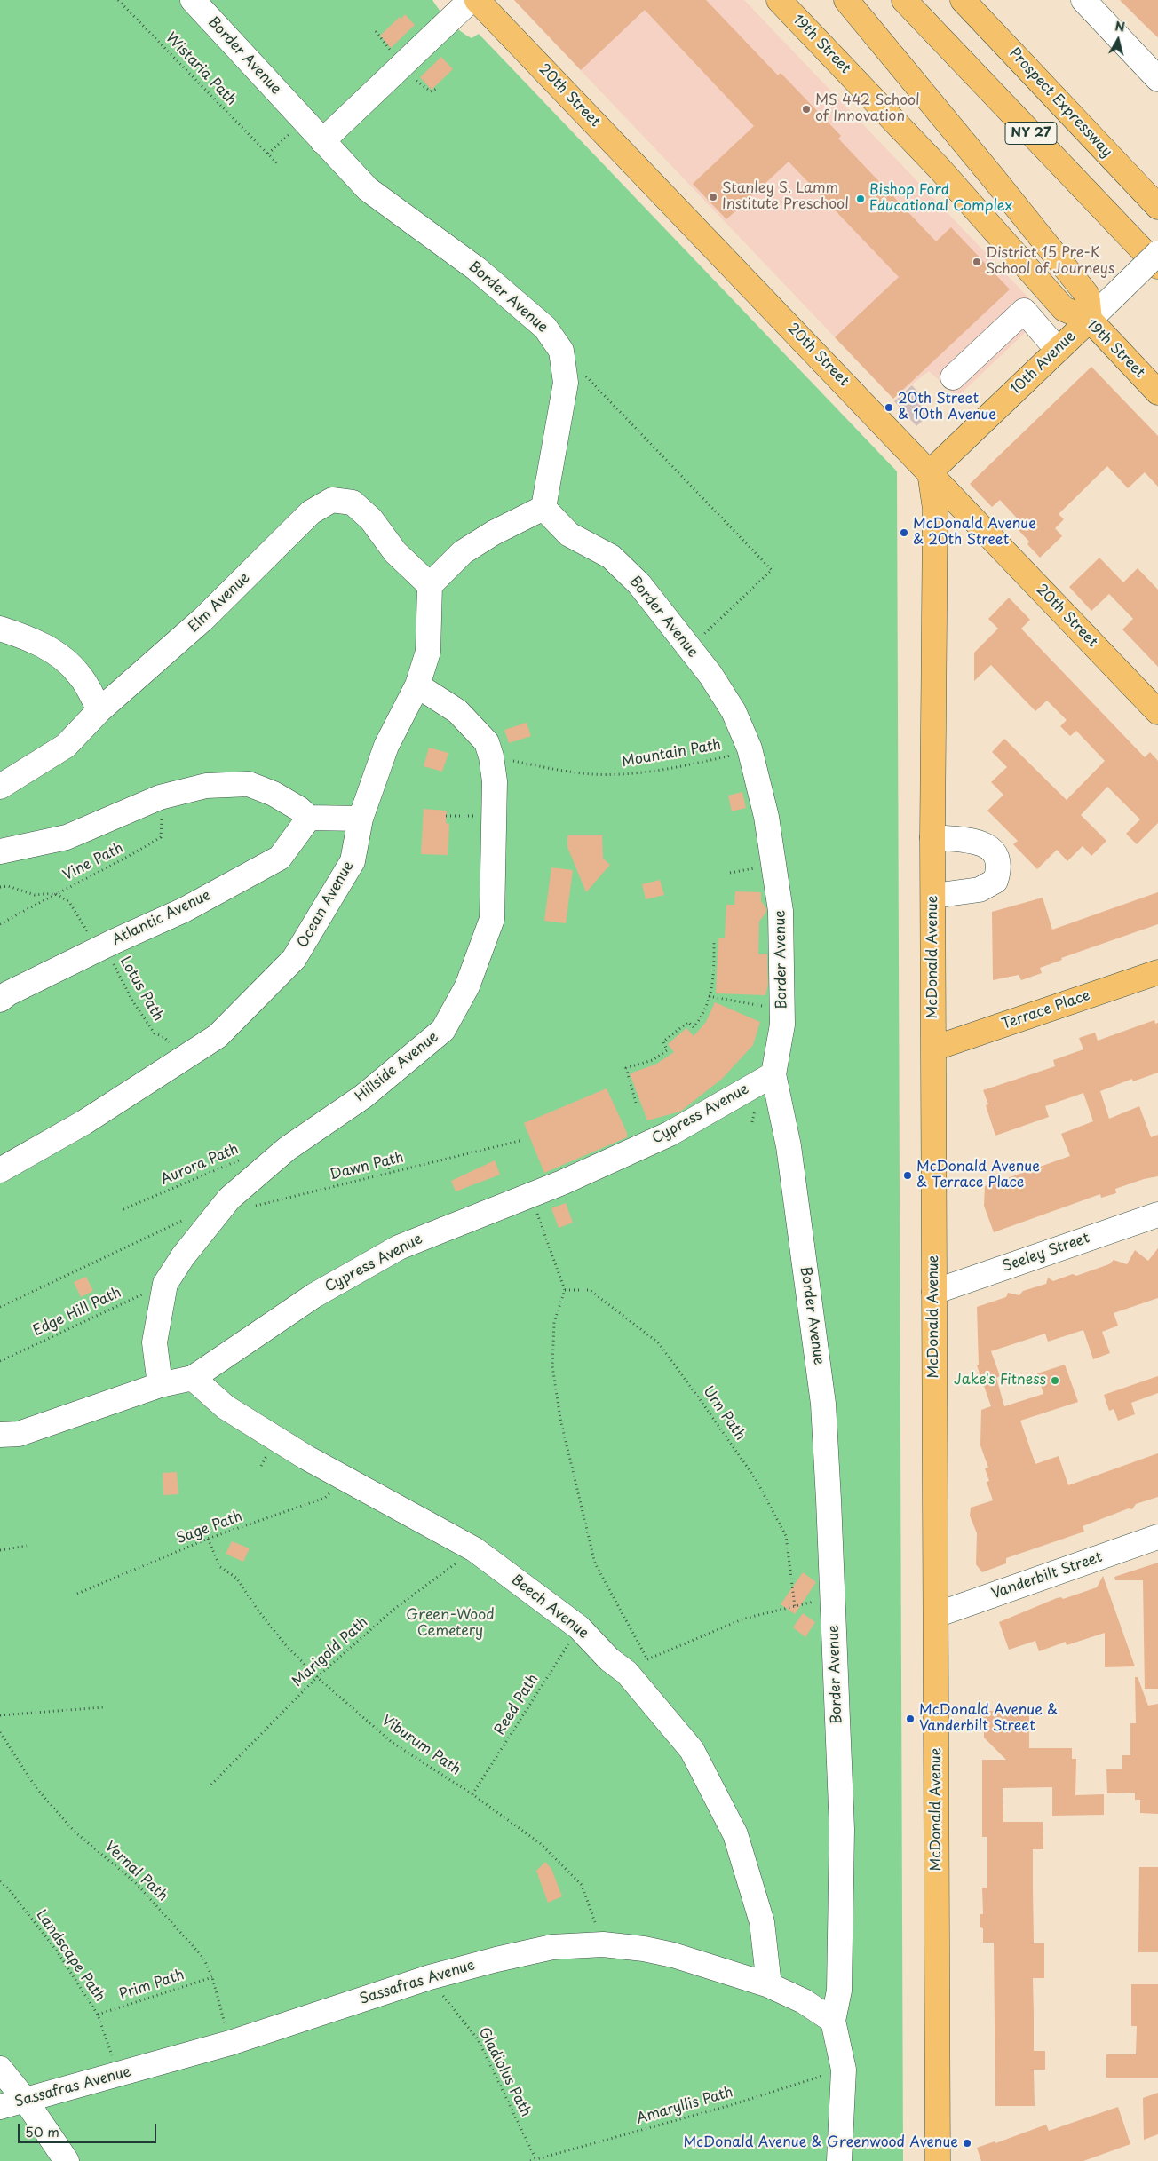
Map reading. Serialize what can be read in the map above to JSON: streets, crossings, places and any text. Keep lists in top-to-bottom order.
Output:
{
  "streets": {
    "main road": [
      "19th Street",
      "20th Street",
      "Prospect Expressway",
      "NY 27",
      "10th Avenue",
      "McDonald Avenue",
      "Terrace Place"
    ],
    "street": [
      "Border Avenue",
      "Elm Avenue",
      "Ocean Avenue",
      "Atlantic Avenue",
      "Hillside Avenue",
      "Cypress Avenue",
      "Seeley Street",
      "Vanderbilt Street",
      "Beech Avenue",
      "Sassafras Avenue"
    ],
    "path": [
      "Wistaria Path",
      "Mountain Path",
      "Vine Path",
      "Lotus Path",
      "Aurora Path",
      "Dawn Path",
      "Edge Hill Path",
      "Urn Path",
      "Sage Path",
      "Marigold Path",
      "Reed Path",
      "Viburum Path",
      "Vernal Path",
      "Landscape Path",
      "Prim Path",
      "Gladiolus Path",
      "Amaryllis Path"
    ]
  },
  "crossings": [
    ["19th Street", "10th Avenue"],
    ["Border Avenue", "Mountain Path"],
    ["Border Avenue", "Cypress Avenue"],
    ["Border Avenue", "Sassafras Avenue"],
    ["Border Avenue", "Amaryllis Path"],
    ["20th Street", "10th Avenue"],
    ["20th Street", "McDonald Avenue"],
    ["10th Avenue", "McDonald Avenue"],
    ["Elm Avenue", "Ocean Avenue"],
    ["Mountain Path", "Hillside Avenue"],
    ["Vine Path", "Lotus Path"],
    ["Ocean Avenue", "Lotus Path"],
    ["Ocean Avenue", "Hillside Avenue"],
    ["Atlantic Avenue", "Lotus Path"],
    ["McDonald Avenue", "Terrace Place"],
    ["McDonald Avenue", "Seeley Street"],
    ["McDonald Avenue", "Vanderbilt Street"],
    ["Hillside Avenue", "Cypress Avenue"],
    ["Hillside Avenue", "Edge Hill Path"],
    ["Cypress Avenue", "Beech Avenue"],
    ["Sage Path", "Beech Avenue"],
    ["Sage Path", "Viburum Path"],
    ["Beech Avenue", "Marigold Path"],
    ["Beech Avenue", "Reed Path"],
    ["Beech Avenue", "Sassafras Avenue"],
    ["Marigold Path", "Viburum Path"],
    ["Reed Path", "Viburum Path"],
    ["Viburum Path", "Sassafras Avenue"],
    ["Vernal Path", "Sassafras Avenue"],
    ["Vernal Path", "Prim Path"],
    ["Landscape Path", "Sassafras Avenue"],
    ["Landscape Path", "Prim Path"],
    ["Sassafras Avenue", "Gladiolus Path"],
    ["Gladiolus Path", "Amaryllis Path"]
  ],
  "parks": ["Green-Wood Cemetery"],
  "places": [
    "MS 442 School of Innovation",
    "Stanley S. Lamm Institute Preschool",
    "Bishop Ford Educational Complex",
    "District 15 Pre-K School of Journeys",
    "20th Street & 10th Avenue",
    "McDonald Avenue & 20th Street",
    "McDonald Avenue & Terrace Place",
    "Jake's Fitness",
    "McDonald Avenue & Vanderbilt Street",
    "McDonald Avenue & Greenwood Avenue"
  ],
  "scale_bar": "50 m",
  "north": "top"
}
